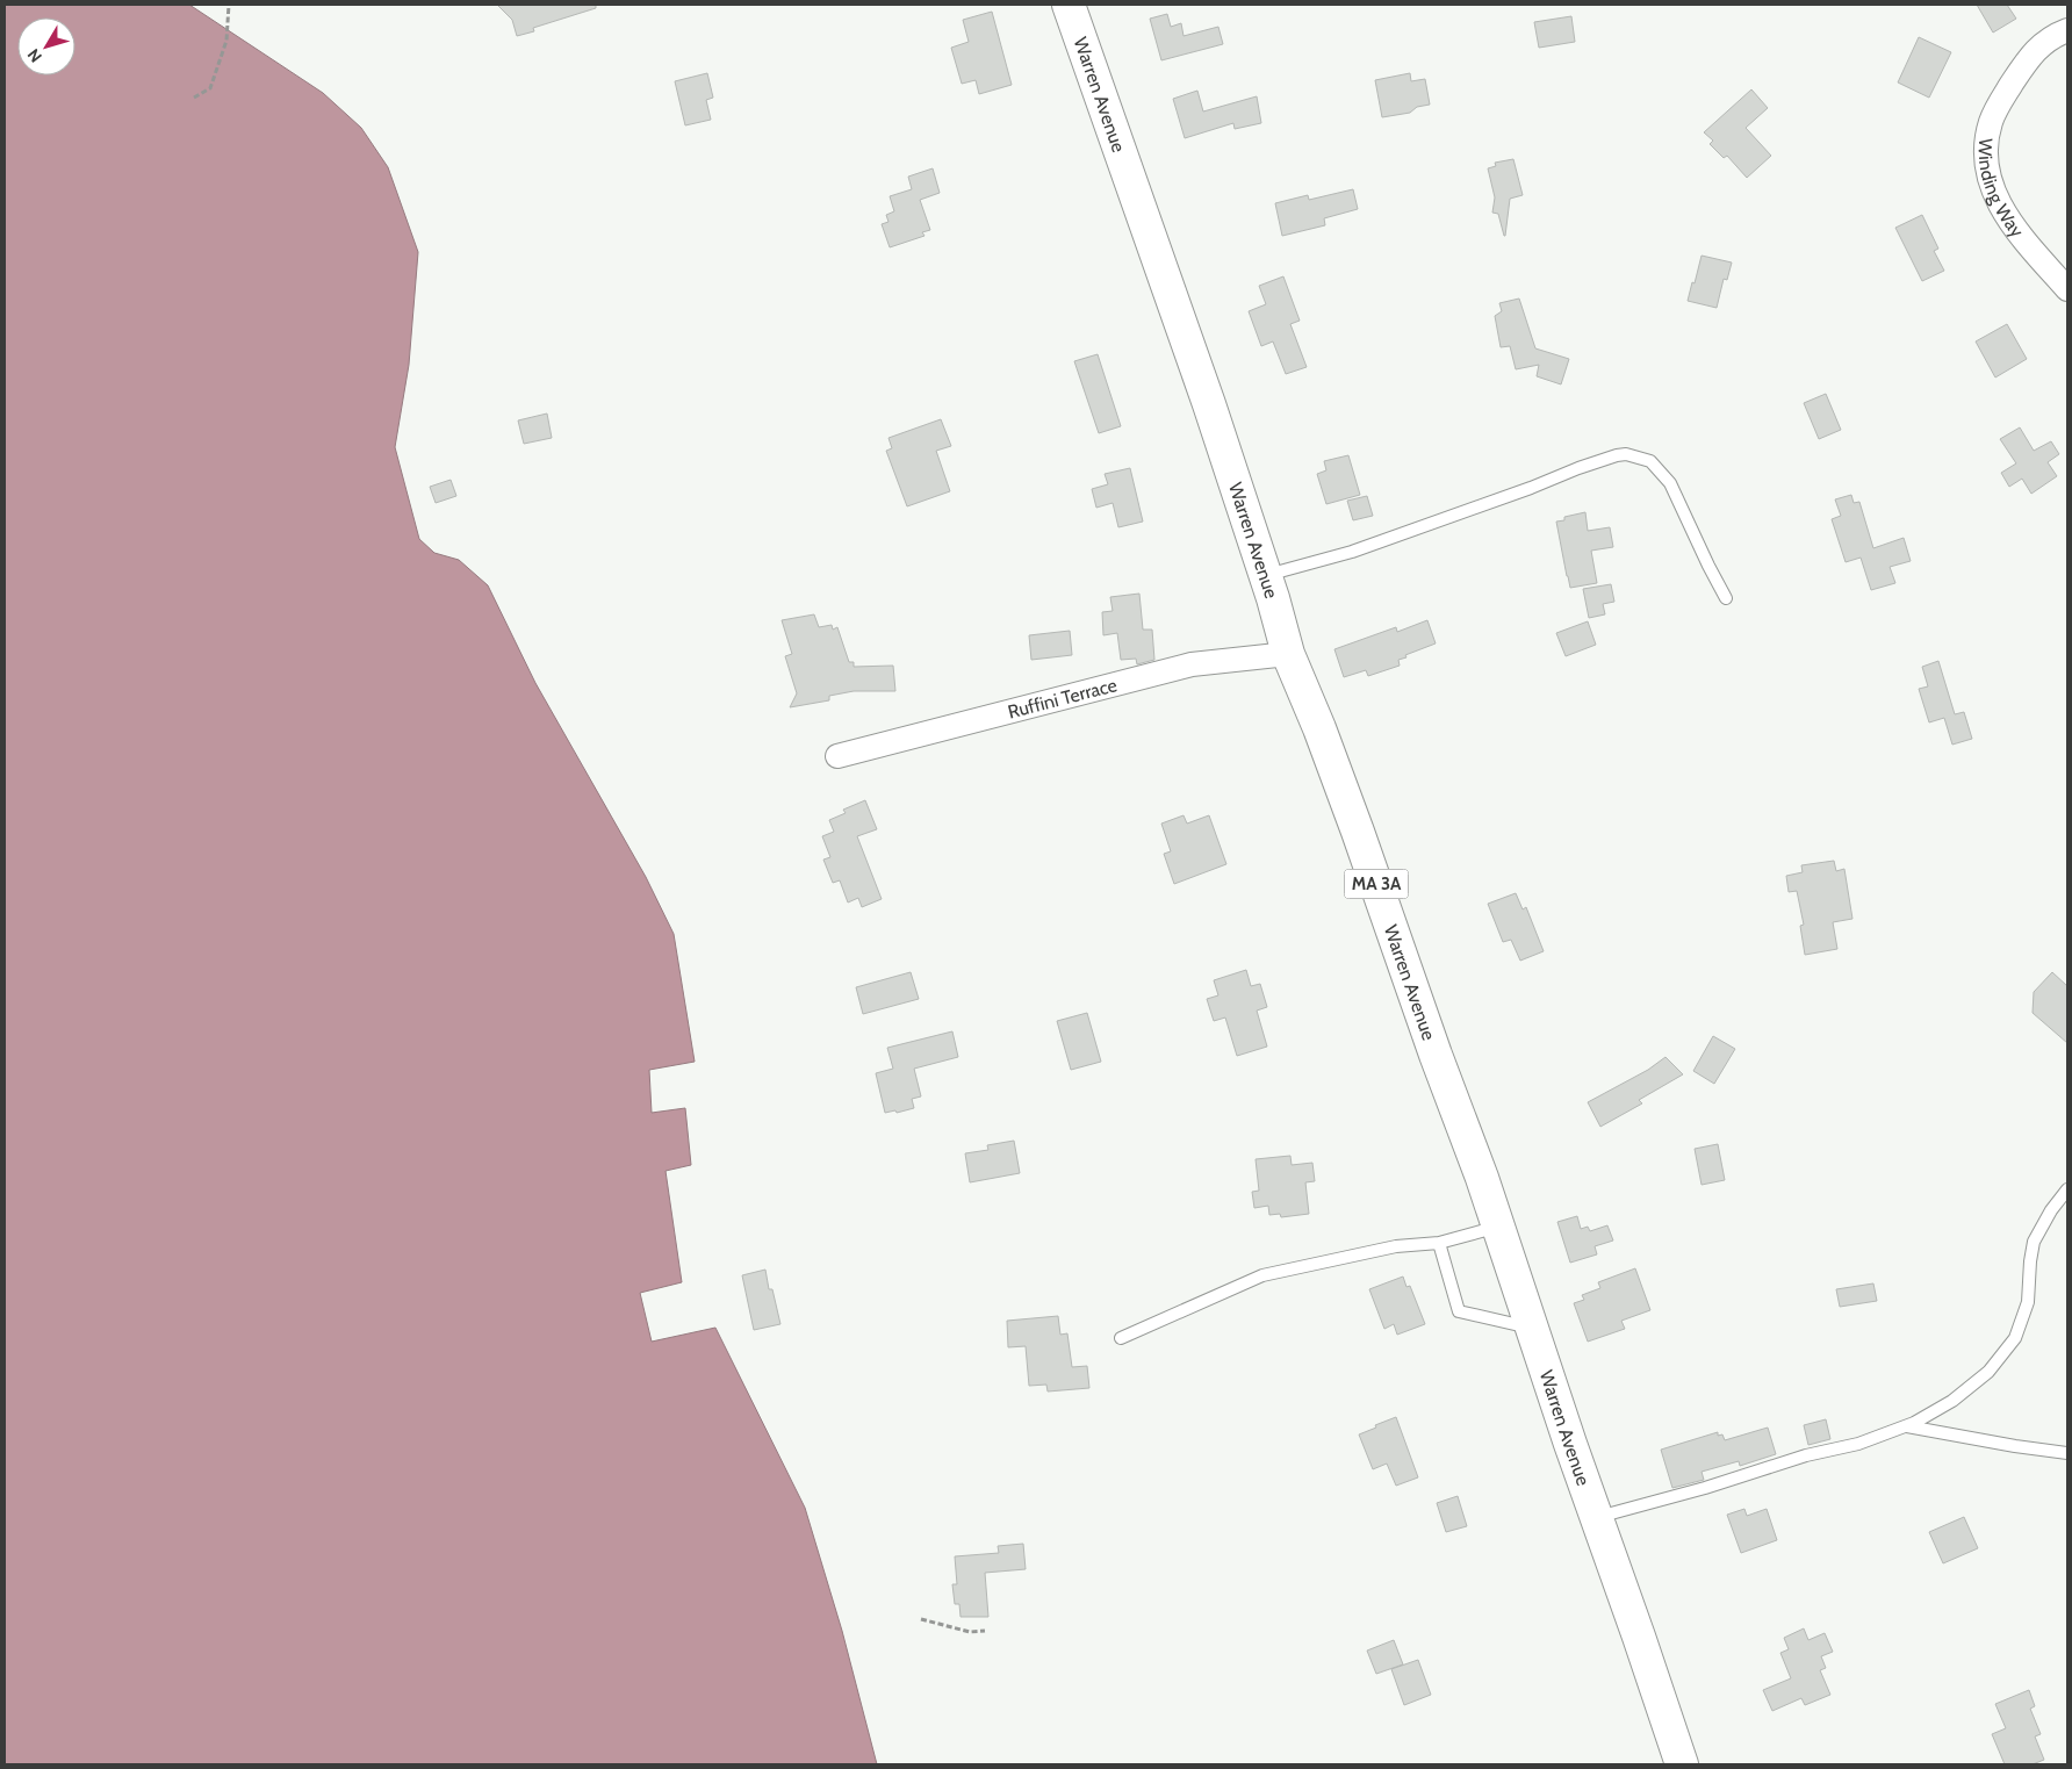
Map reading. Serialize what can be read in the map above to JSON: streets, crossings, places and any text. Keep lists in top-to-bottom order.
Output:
{
  "streets": {
    "main road": ["Warren Avenue", "MA 3A"],
    "street": ["Winding Way", "Ruffini Terrace"]
  },
  "crossings": [
    ["Warren Avenue", "Ruffini Terrace"]
  ],
  "north": "bottom left"
}
